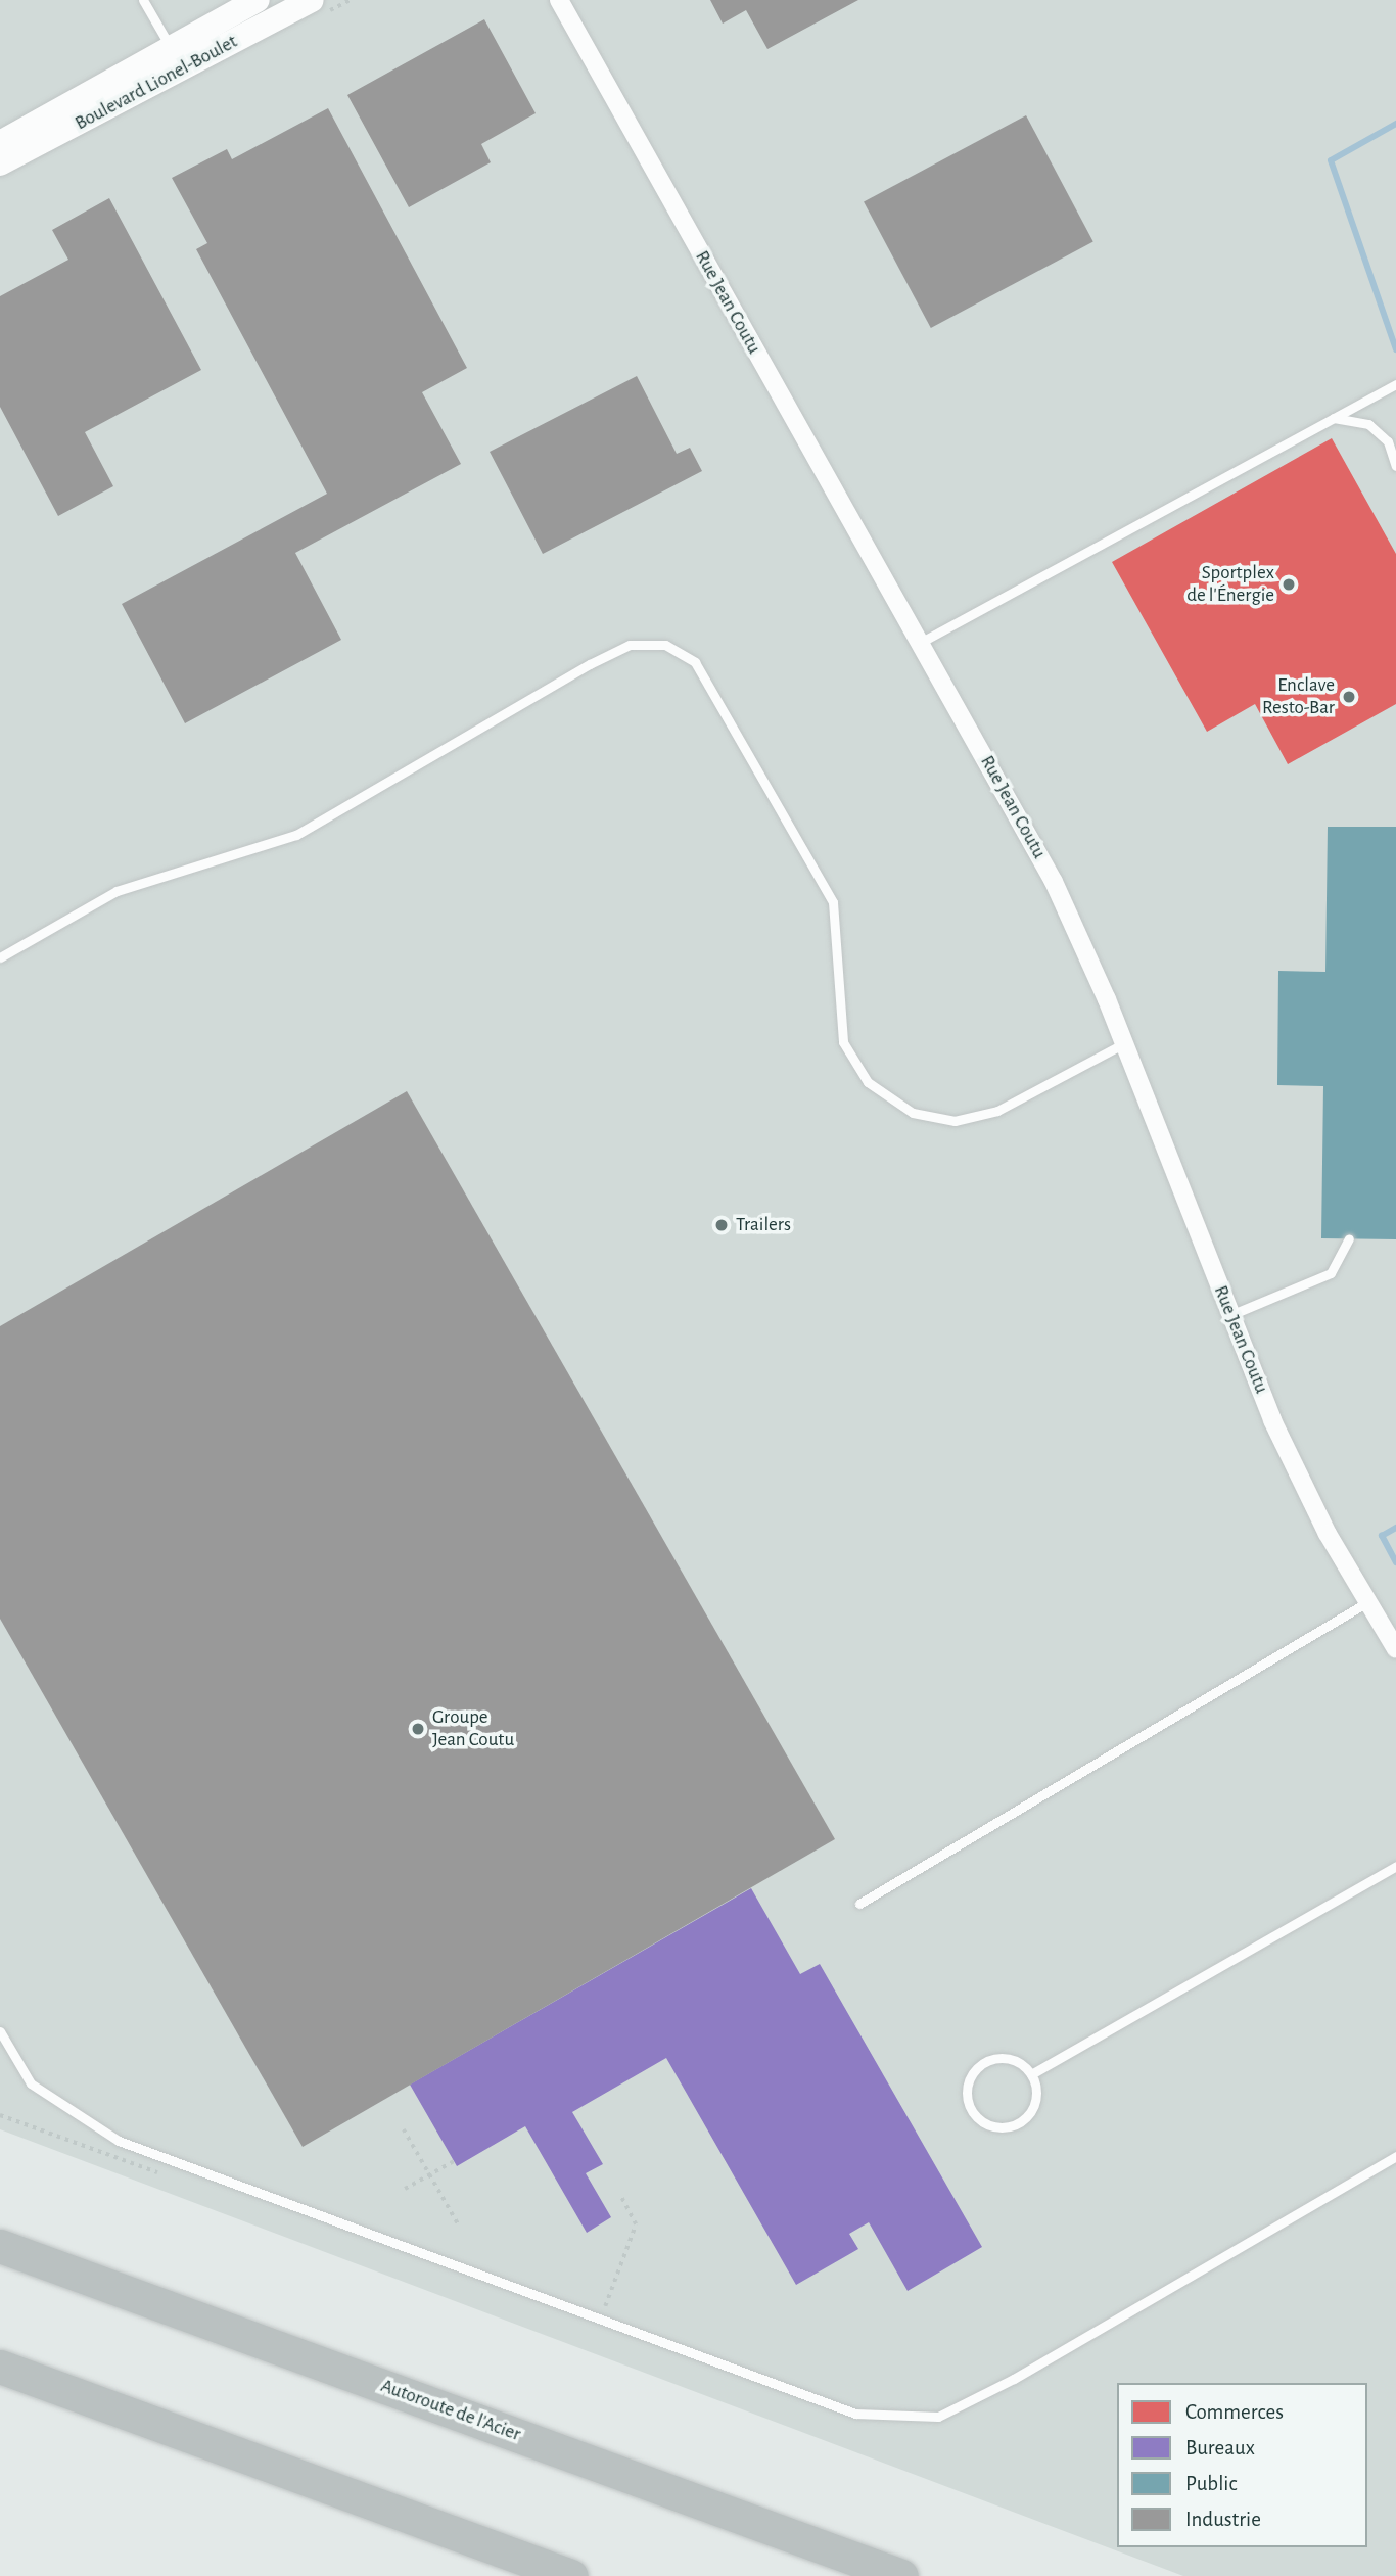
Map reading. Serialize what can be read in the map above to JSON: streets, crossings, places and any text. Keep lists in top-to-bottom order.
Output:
{
  "streets": {
    "highway": ["Autoroute de l'Acier"],
    "main road": ["Boulevard Lionel-Boulet"],
    "street": ["Rue Jean Coutu"]
  },
  "places": [
    "Sportplex de l'Énergie",
    "Enclave Resto-Bar",
    "Trailers",
    "Groupe Jean Coutu"
  ],
  "legend": [
    "Commerces",
    "Bureaux",
    "Public",
    "Industrie"
  ]
}
